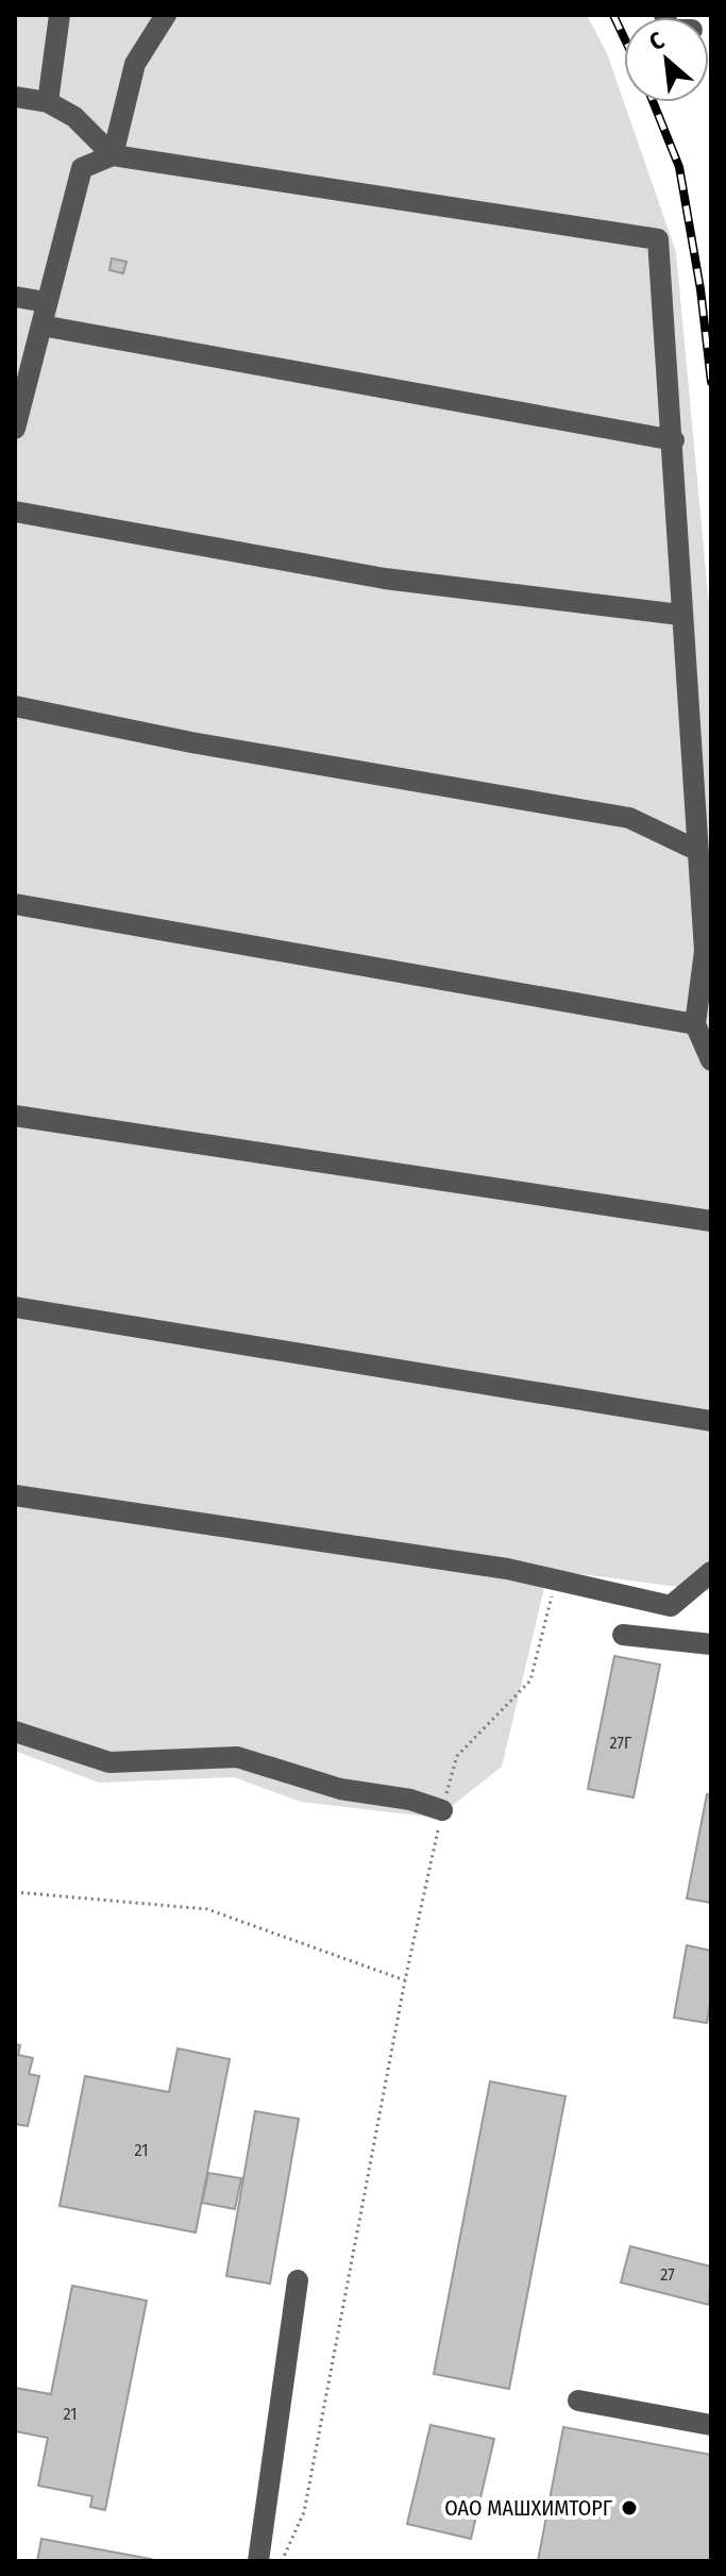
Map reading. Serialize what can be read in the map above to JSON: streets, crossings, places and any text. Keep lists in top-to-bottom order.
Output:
{
  "places": ["ОАО МАШХИМТОРГ"],
  "house_numbers": [
    "27Г",
    "21",
    "27",
    "21"
  ],
  "north": "top left"
}
